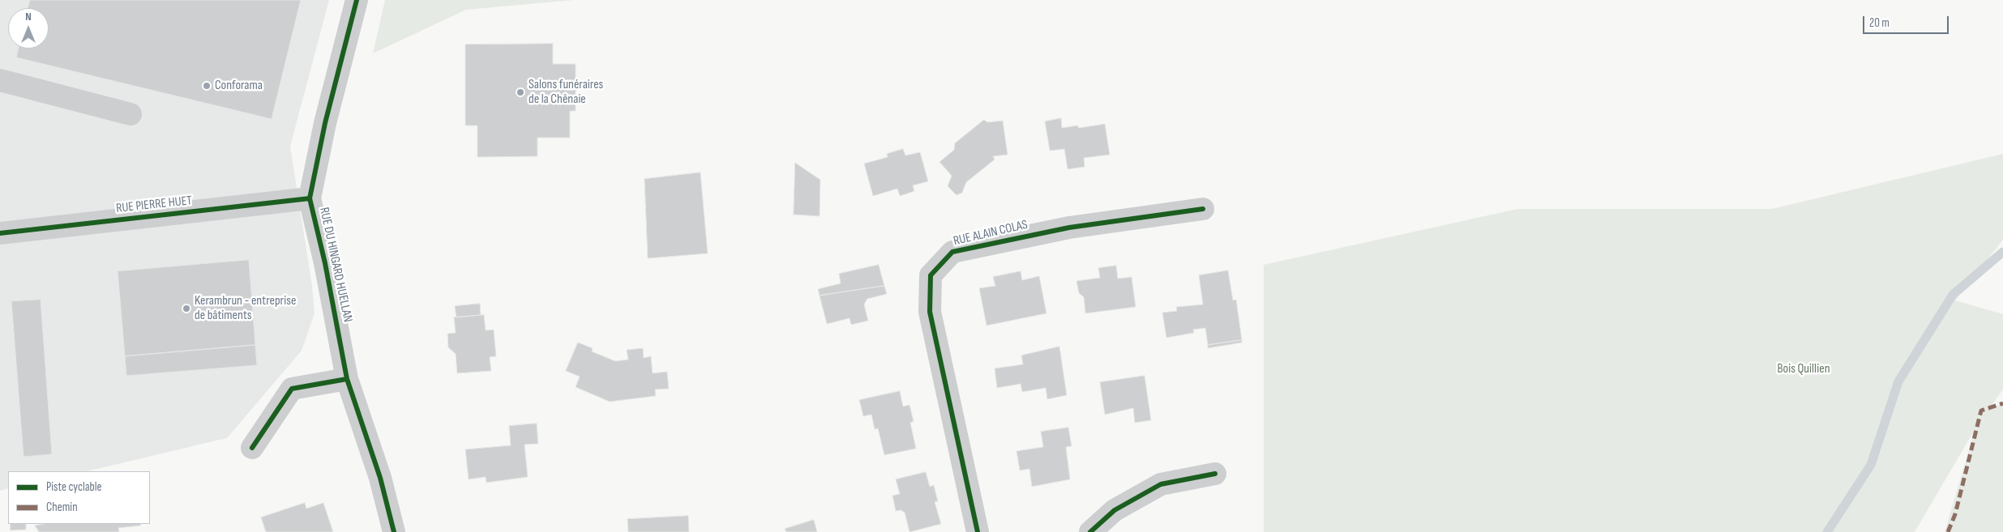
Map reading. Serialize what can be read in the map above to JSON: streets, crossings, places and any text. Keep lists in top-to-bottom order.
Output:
{
  "streets": {
    "street": ["RUE PIERRE HUET", "RUE ALAIN COLAS", "RUE DU HINGARD HUELLAN"]
  },
  "crossings": [
    ["RUE PIERRE HUET", "RUE DU HINGARD HUELLAN"]
  ],
  "parks": ["Bois Quillien"],
  "places": ["Conforama", "Salons funéraires de la Chênaie", "Kerambrun - entreprise de bâtiments"],
  "legend": ["Piste cyclable", "Chemin"],
  "scale_bar": "20 m",
  "north": "top"
}
